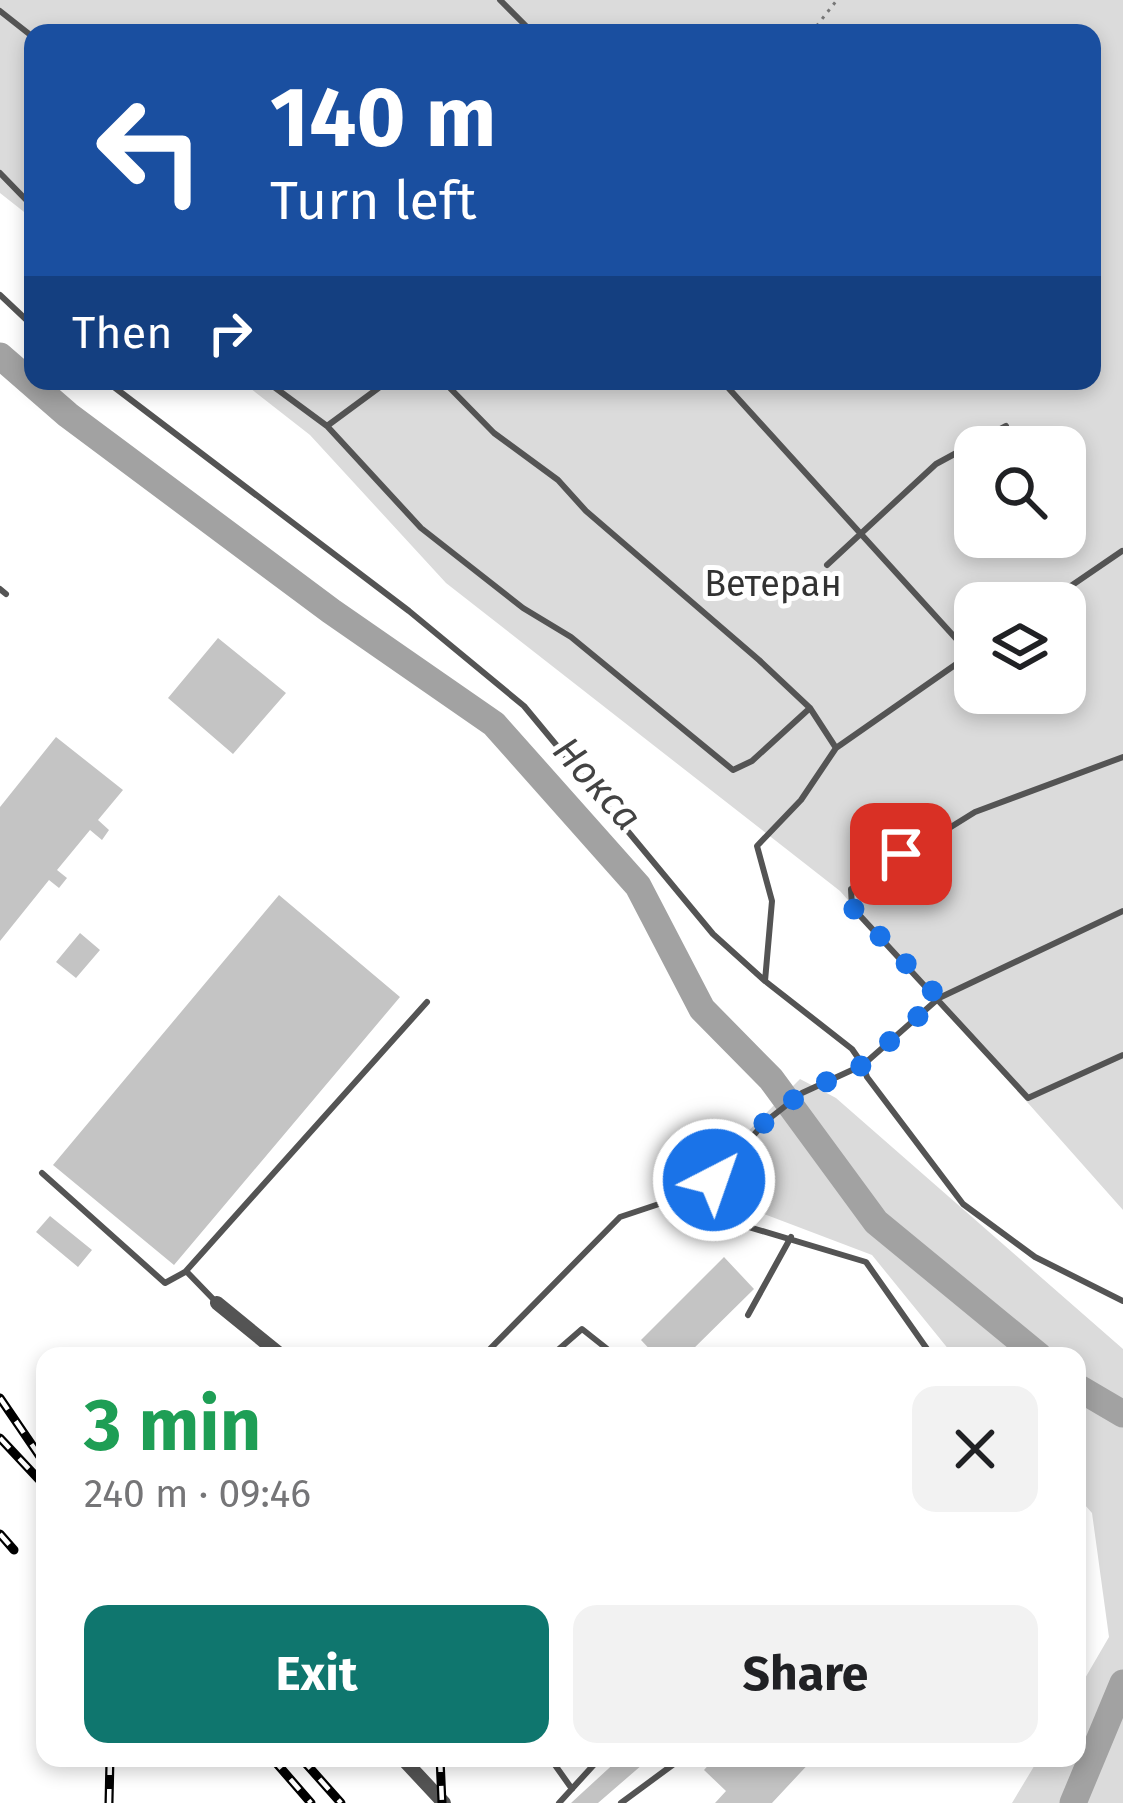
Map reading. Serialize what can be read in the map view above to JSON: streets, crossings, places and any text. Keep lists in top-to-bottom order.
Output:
{
  "water": ["Нокса"],
  "parks": ["Ветеран"],
  "page": {
    "turn": ["140 m", "Turn left"],
    "then": "Then",
    "heading": ["3 min", "240 m · 09:46"],
    "buttons": ["Exit", "Share"]
  }
}
